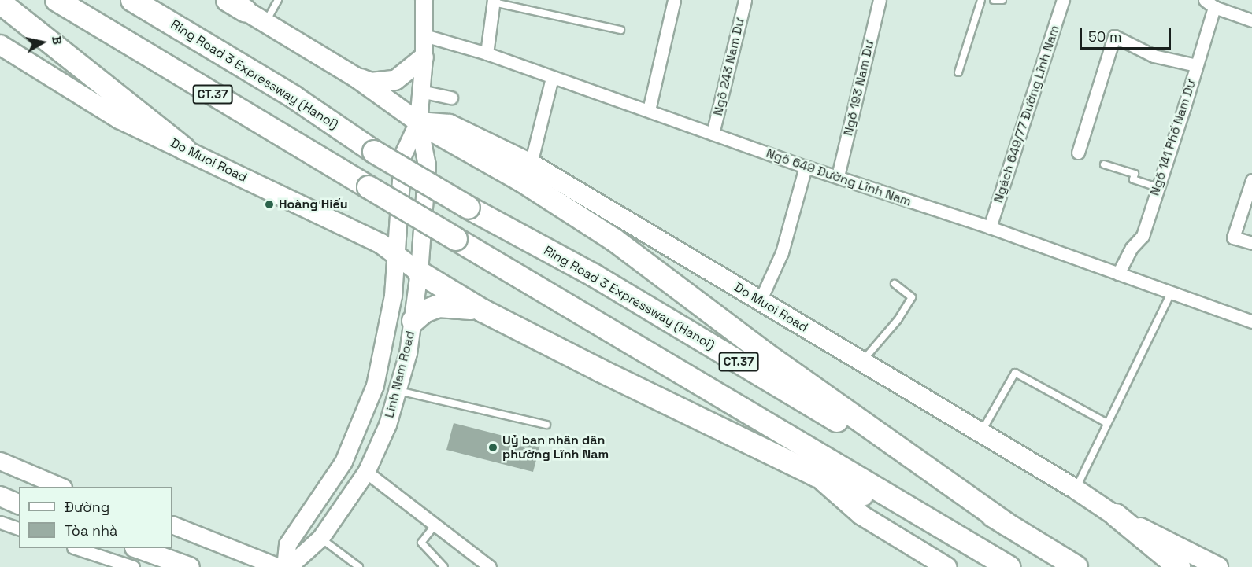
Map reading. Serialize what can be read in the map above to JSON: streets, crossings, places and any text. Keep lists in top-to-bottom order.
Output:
{
  "streets": {
    "highway": ["Ring Road 3 Expressway (Hanoi)", "CT.37"],
    "main road": ["Do Muoi Road", "Linh Nam Road"],
    "street": [
      "Ngõ 243 Nam Dư",
      "Ngõ 193 Nam Dư",
      "Ngách 649/77 Đường Lĩnh Nam",
      "Ngõ 141 Phố Nam Dư",
      "Ngõ 649 Đường Lĩnh Nam"
    ]
  },
  "crossings": [
    ["Ngõ 243 Nam Dư", "Ngõ 649 Đường Lĩnh Nam"],
    ["Ring Road 3 Expressway (Hanoi)", "CT.37"],
    ["Ngõ 193 Nam Dư", "Ngõ 649 Đường Lĩnh Nam"],
    ["Ngách 649/77 Đường Lĩnh Nam", "Ngõ 649 Đường Lĩnh Nam"],
    ["Ngõ 141 Phố Nam Dư", "Ngõ 649 Đường Lĩnh Nam"],
    ["Do Muoi Road", "Linh Nam Road"],
    ["Ngõ 649 Đường Lĩnh Nam", "Linh Nam Road"]
  ],
  "places": ["Hoàng Hiếu", "Uỷ ban nhân dân phường Lĩnh Nam"],
  "legend": ["Đường", "Tòa nhà"],
  "scale_bar": "50 m",
  "north": "right"
}
